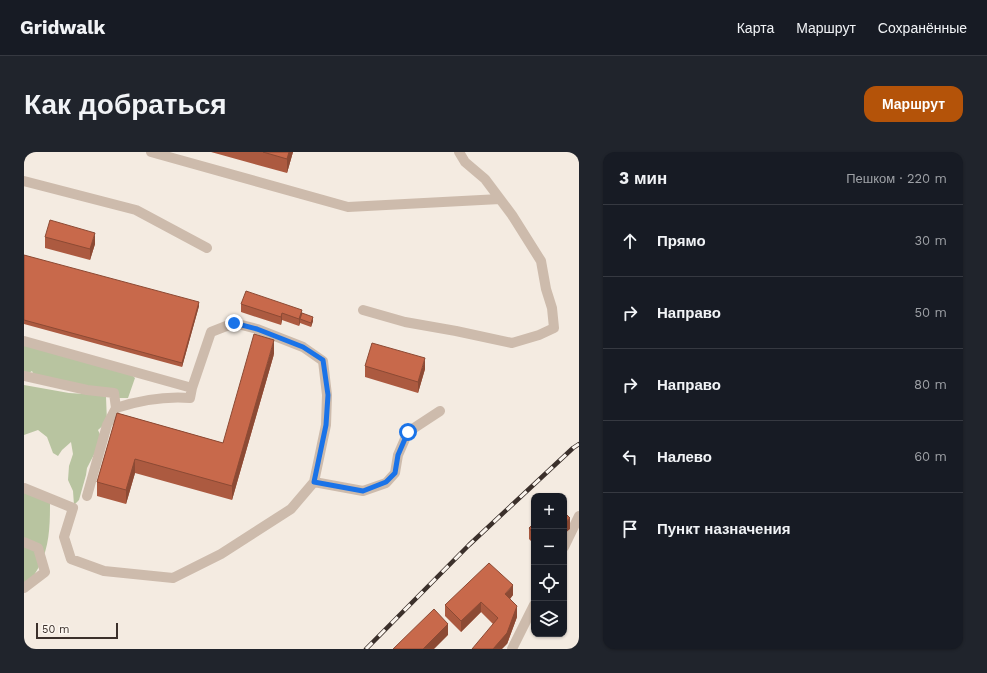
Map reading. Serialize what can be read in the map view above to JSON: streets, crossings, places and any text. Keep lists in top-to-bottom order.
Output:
{
  "scale_bar": "50 m",
  "page": {
    "header": "Gridwalk",
    "nav": ["Карта", "Маршрут", "Сохранённые"],
    "buttons": "Маршрут",
    "title": "Как добраться",
    "heading": ["3 мин", "Пешком · 220 m"],
    "list": [
      ["Прямо", "30 m"],
      ["Направо", "50 m"],
      ["Направо", "80 m"],
      ["Налево", "60 m"],
      "Пункт назначения"
    ],
    "map_buttons": ["+", "−"],
    "scale": "50 m"
  }
}
